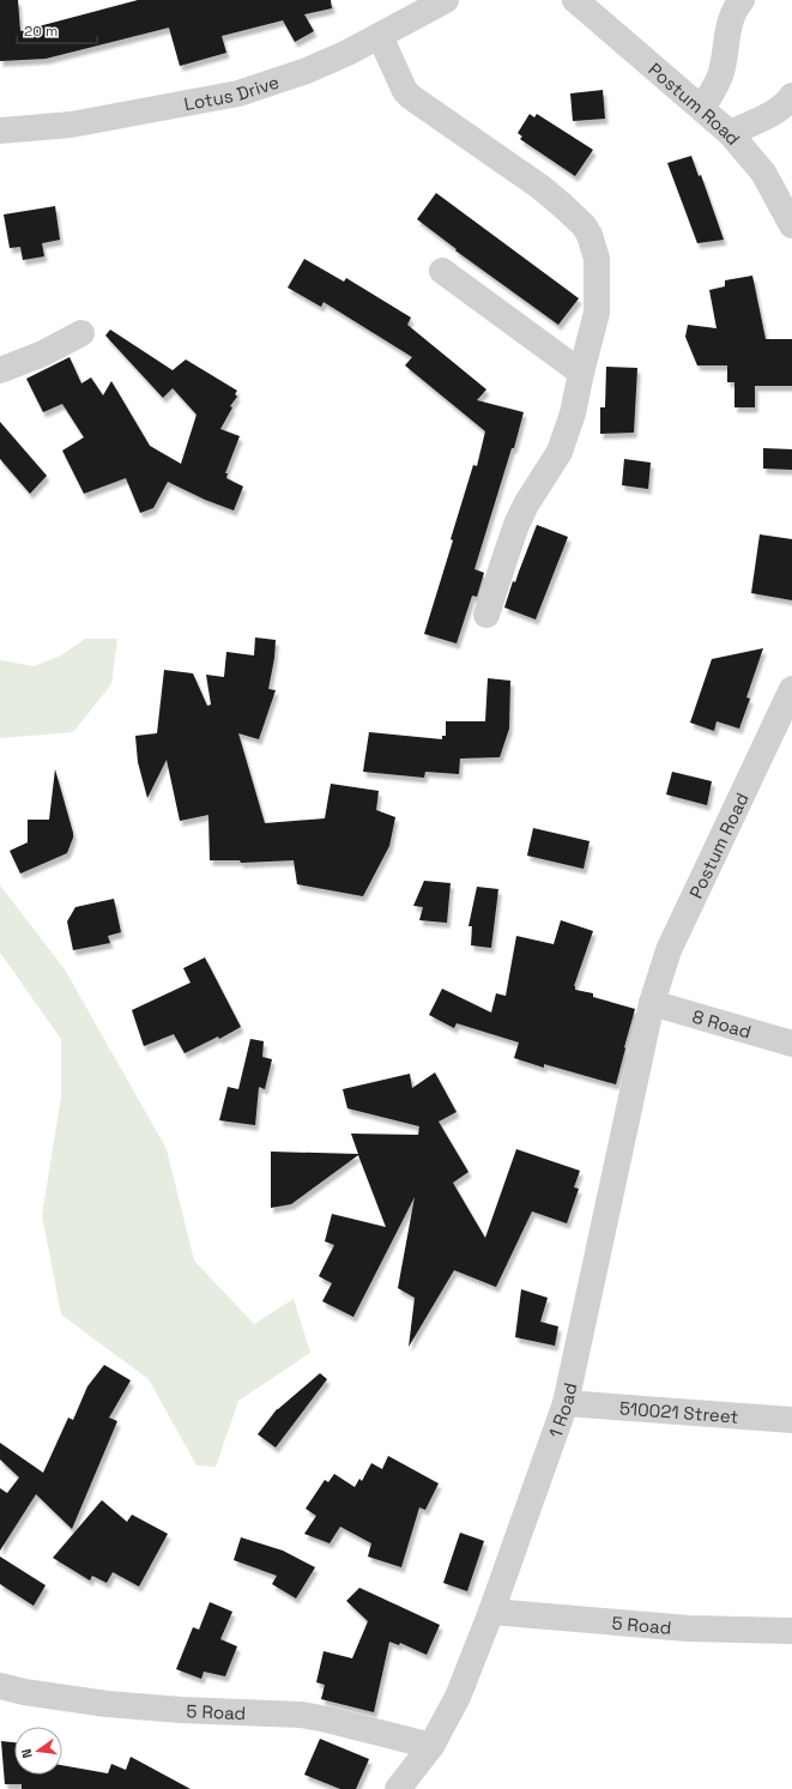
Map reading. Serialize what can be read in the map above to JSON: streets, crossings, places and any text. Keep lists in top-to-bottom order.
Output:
{
  "streets": {
    "street": [
      "Lotus Drive",
      "Postum Road",
      "8 Road",
      "1 Road",
      "510021 Street",
      "5 Road"
    ]
  },
  "crossings": [
    ["Postum Road", "8 Road"],
    ["Postum Road", "1 Road"],
    ["8 Road", "1 Road"],
    ["1 Road", "510021 Street"],
    ["1 Road", "5 Road"]
  ],
  "scale_bar": "20 m",
  "north": "left"
}
